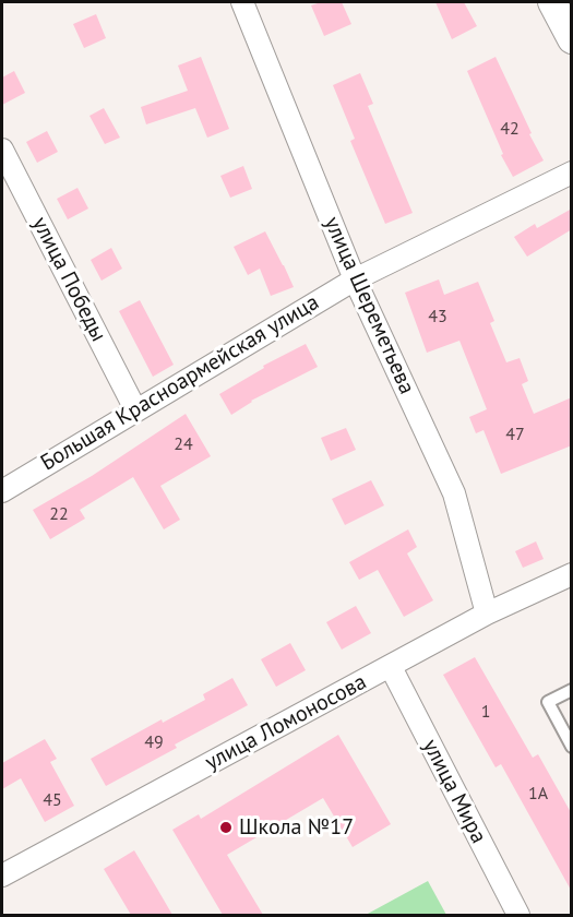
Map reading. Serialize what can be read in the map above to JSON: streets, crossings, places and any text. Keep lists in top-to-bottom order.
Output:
{
  "streets": {
    "street": [
      "улица Победы",
      "улица Шереметьева",
      "Большая Красноармейская улица",
      "улица Ломоносова",
      "улица Мира"
    ]
  },
  "crossings": [
    ["улица Победы", "Большая Красноармейская улица"],
    ["улица Шереметьева", "Большая Красноармейская улица"],
    ["улица Шереметьева", "улица Ломоносова"],
    ["улица Ломоносова", "улица Мира"]
  ],
  "places": ["Школа №17"],
  "house_numbers": [
    "42",
    "43",
    "47",
    "24",
    "22",
    "1",
    "49",
    "1А",
    "45"
  ]
}
